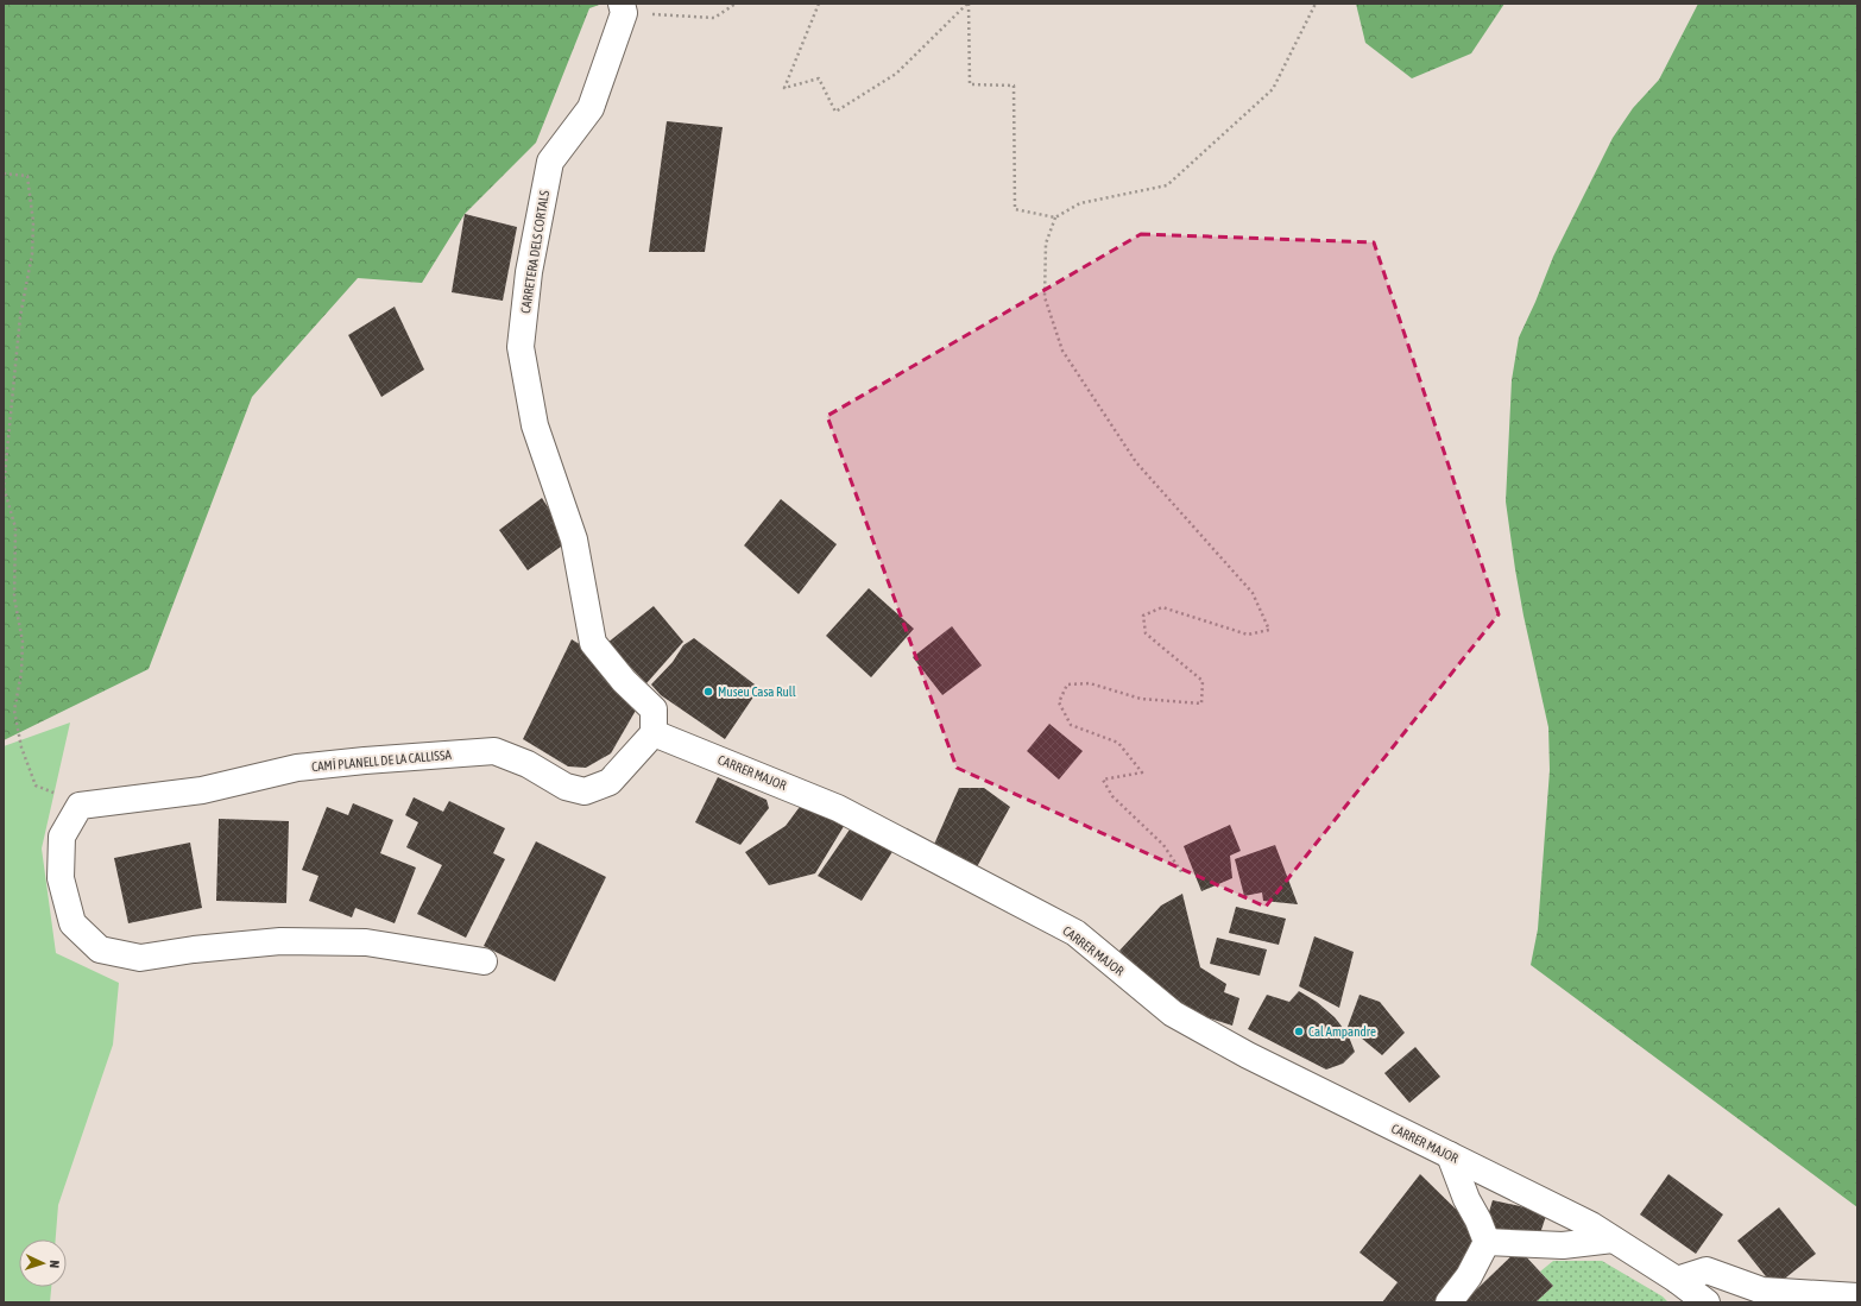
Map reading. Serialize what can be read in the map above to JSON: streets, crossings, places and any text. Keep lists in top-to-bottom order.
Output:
{
  "streets": {
    "street": ["CARRETERA DELS CORTALS", "CAMÍ PLANELL DE LA CALLISSA", "CARRER MAJOR"]
  },
  "crossings": [
    ["CARRETERA DELS CORTALS", "CAMÍ PLANELL DE LA CALLISSA"],
    ["CARRETERA DELS CORTALS", "CARRER MAJOR"],
    ["CAMÍ PLANELL DE LA CALLISSA", "CARRER MAJOR"]
  ],
  "places": ["Museu Casa Rull", "Cal Ampandre"],
  "north": "right"
}
